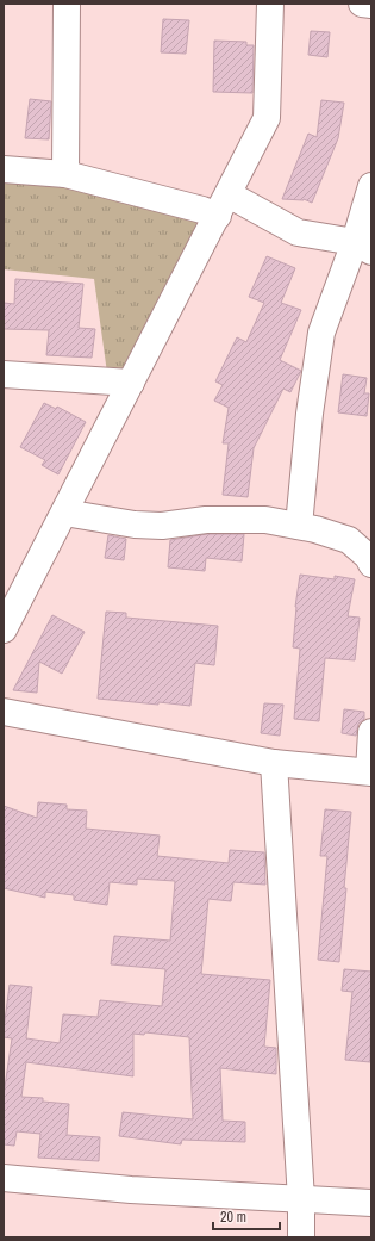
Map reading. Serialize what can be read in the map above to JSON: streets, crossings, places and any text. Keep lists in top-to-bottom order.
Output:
{
  "scale_bar": "20 m"
}
